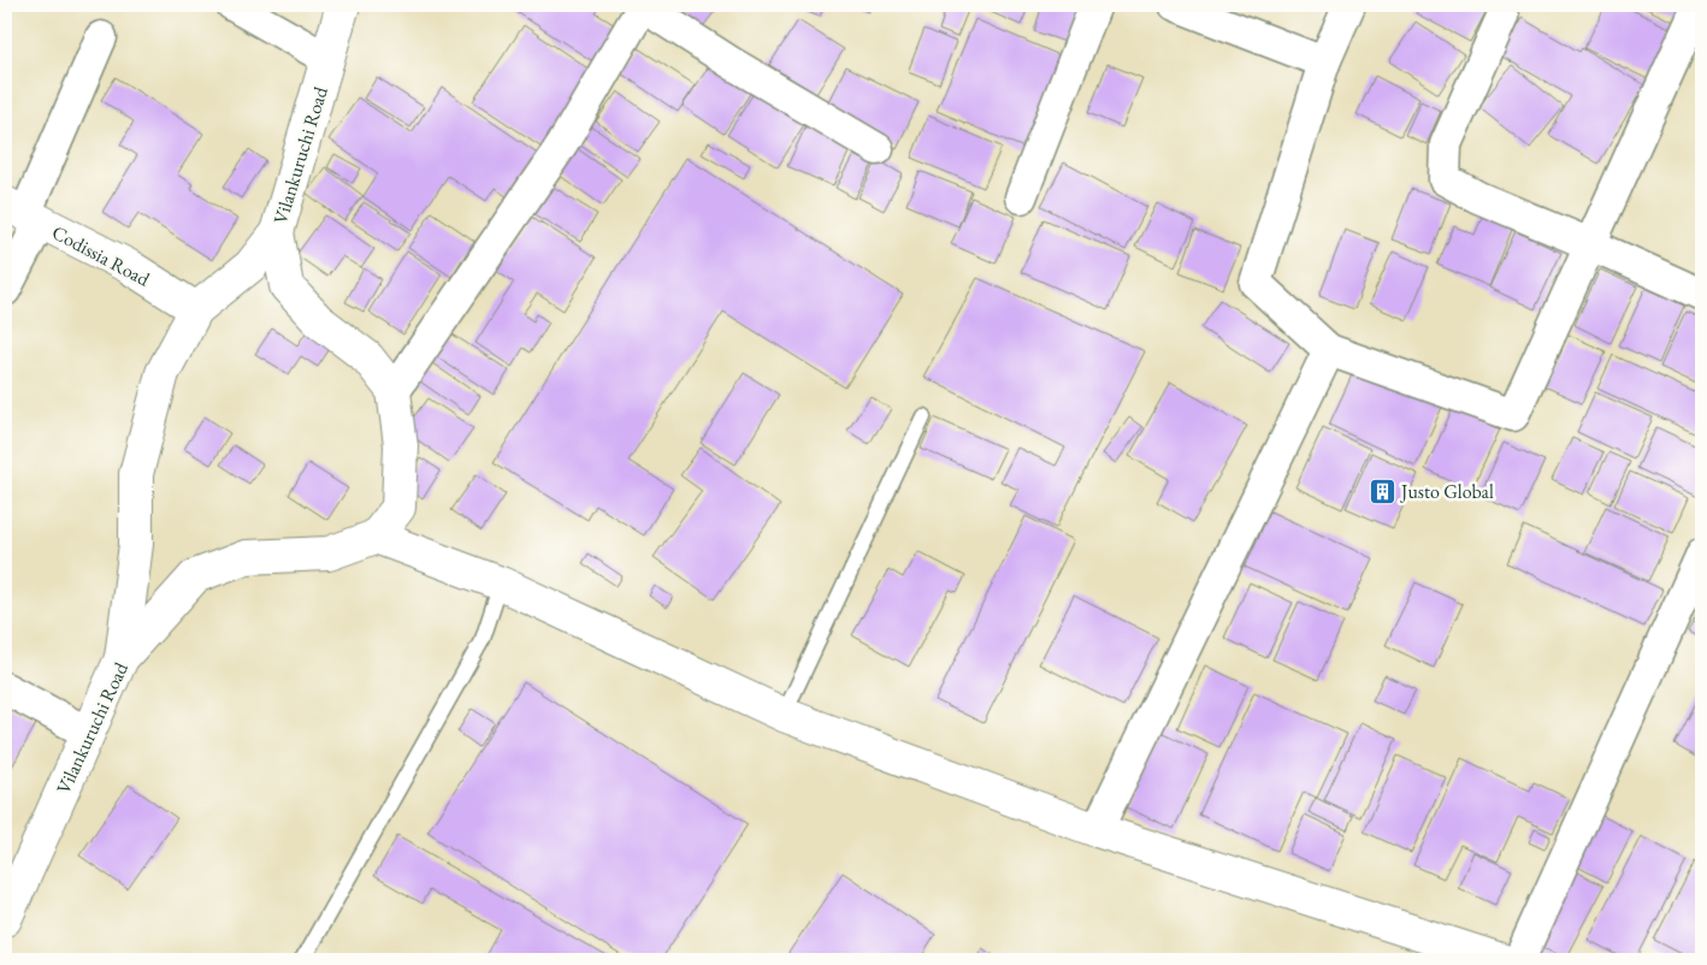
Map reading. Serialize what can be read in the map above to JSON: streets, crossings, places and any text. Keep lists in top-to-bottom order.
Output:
{
  "streets": {
    "main road": ["Vilankuruchi Road", "Codissia Road"]
  },
  "places": {
    "building": ["Justo Global"]
  }
}
